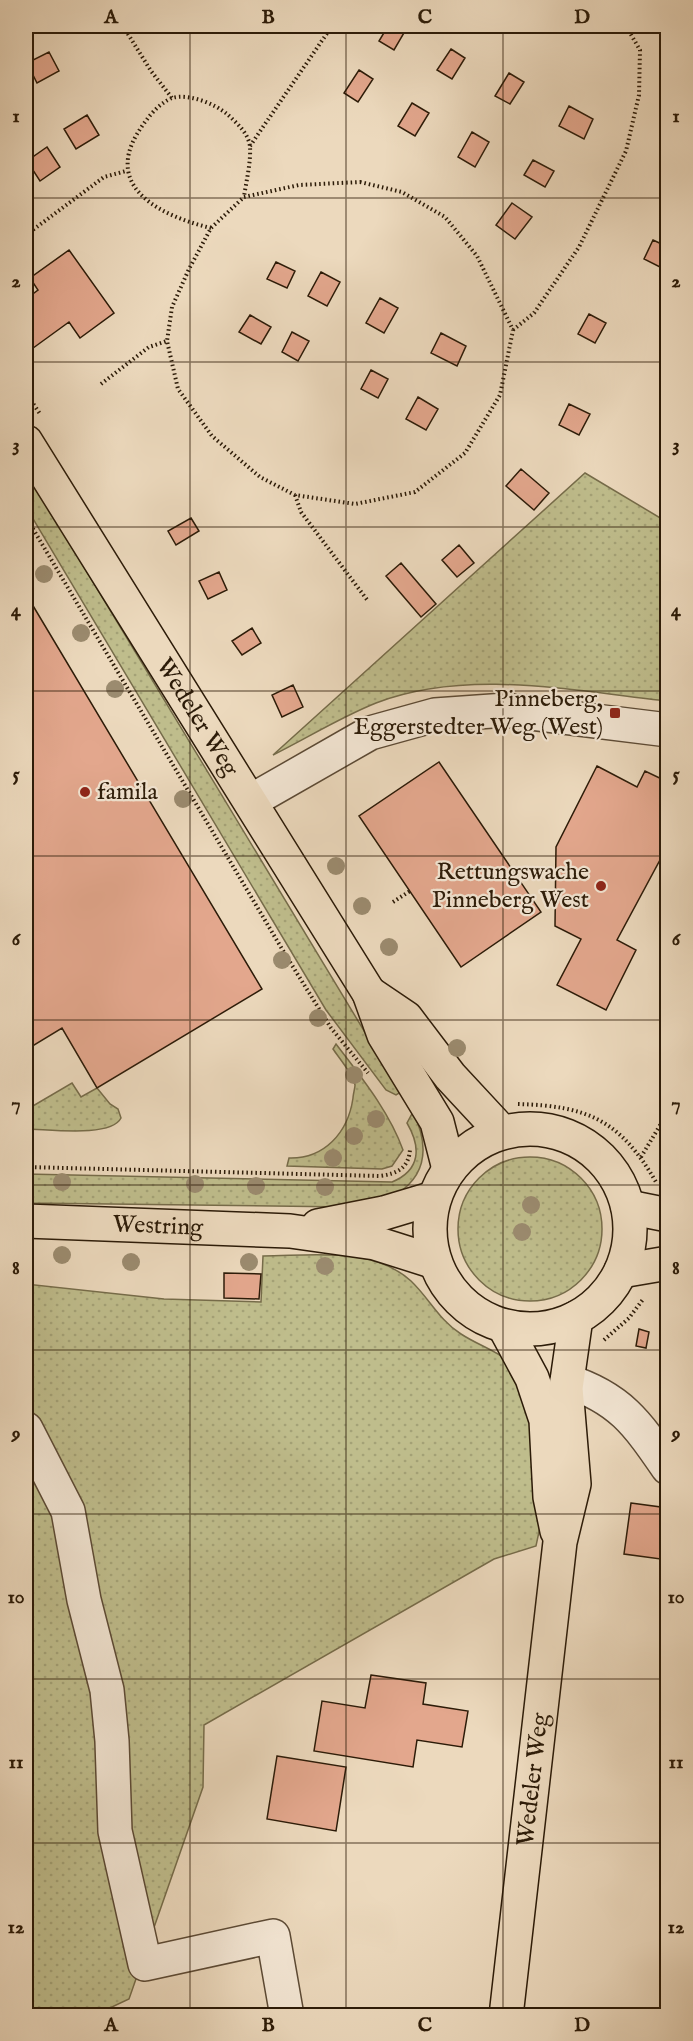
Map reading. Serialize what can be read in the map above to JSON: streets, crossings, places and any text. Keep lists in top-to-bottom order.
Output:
{
  "streets": {
    "main road": ["Wedeler Weg", "Westring"]
  },
  "crossings": [
    ["Wedeler Weg", "Westring"]
  ],
  "places": {
    "transit": ["Pinneberg, Eggerstedter Weg (West)"],
    "other": ["famila", "Rettungswache Pinneberg West"]
  },
  "grid": {
    "columns": [
      "A",
      "B",
      "C",
      "D"
    ],
    "rows": [
      "1",
      "2",
      "3",
      "4",
      "5",
      "6",
      "7",
      "8",
      "9",
      "10",
      "11",
      "12"
    ]
  }
}
